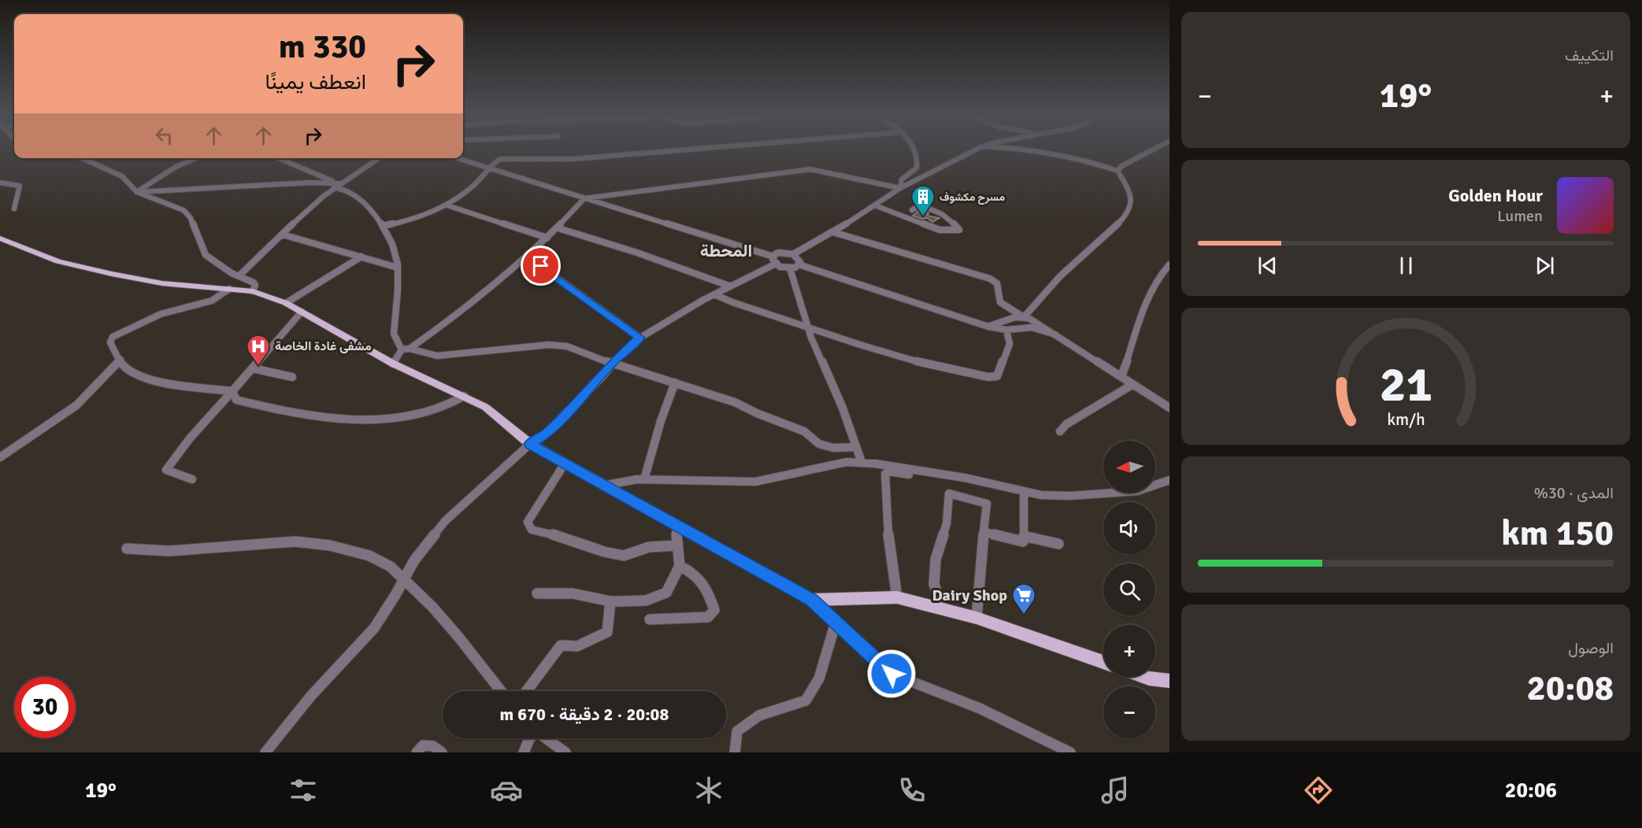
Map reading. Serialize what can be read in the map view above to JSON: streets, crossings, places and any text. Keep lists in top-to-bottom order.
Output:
{
  "districts": ["المحطة"],
  "places": {
    "building": ["مسرح مكشوف"],
    "hospital": ["مشفى غادة الخاصة"],
    "supermarket": ["Dairy Shop"]
  },
  "north": "left",
  "page": {
    "tile": [
      "التكييف",
      ["المدى · 30%", "150 km"],
      ["الوصول", "20:08"]
    ],
    "turn": ["330 m", "انعطف يمينًا"],
    "heat": ["−", "19°", "+"],
    "song": ["Golden Hour", "Lumen"],
    "map_buttons": ["+", "−"],
    "limit": "30",
    "trip": "20:08 · 2 دقيقة · 670 m",
    "tabs": ["20:06", "19°"],
    "gauge": ["21", "km/h"]
  }
}
